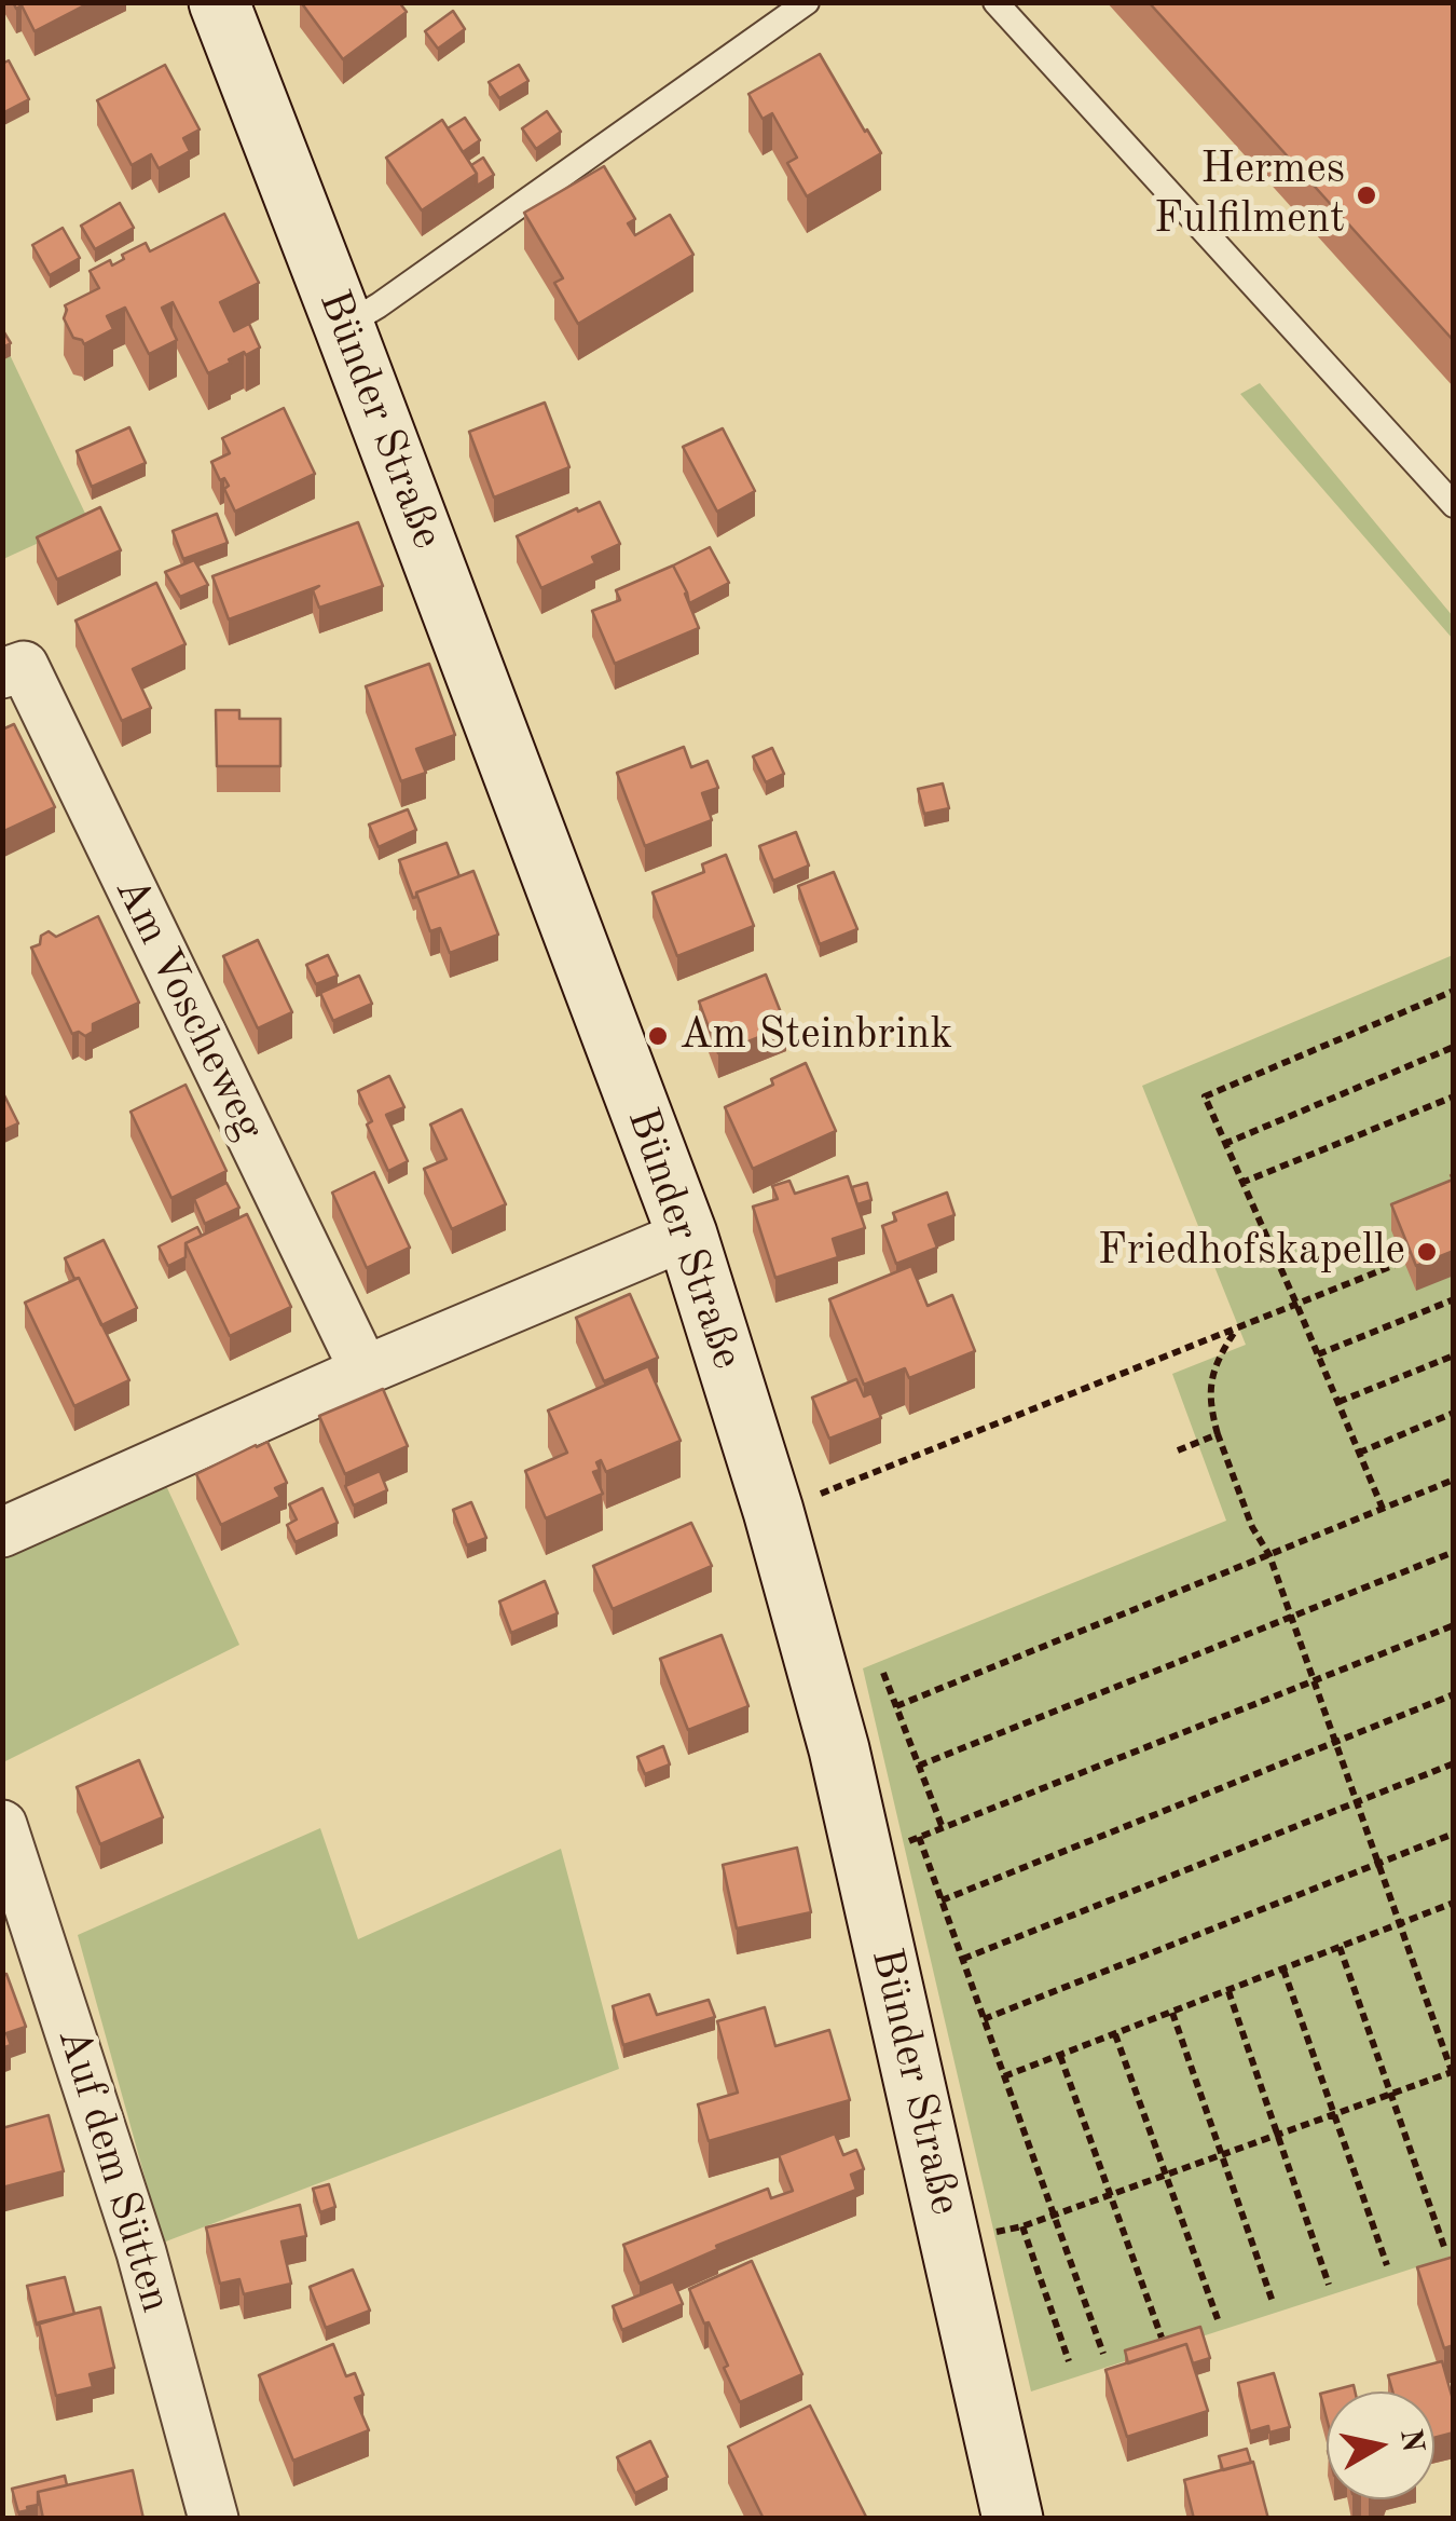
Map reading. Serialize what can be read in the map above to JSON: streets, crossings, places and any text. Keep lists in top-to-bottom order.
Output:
{
  "streets": {
    "main road": ["Bünder Straße"],
    "street": ["Am Voscheweg", "Auf dem Sütten"]
  },
  "places": ["Hermes Fulfilment", "Am Steinbrink", "Friedhofskapelle"],
  "north": "right"
}
